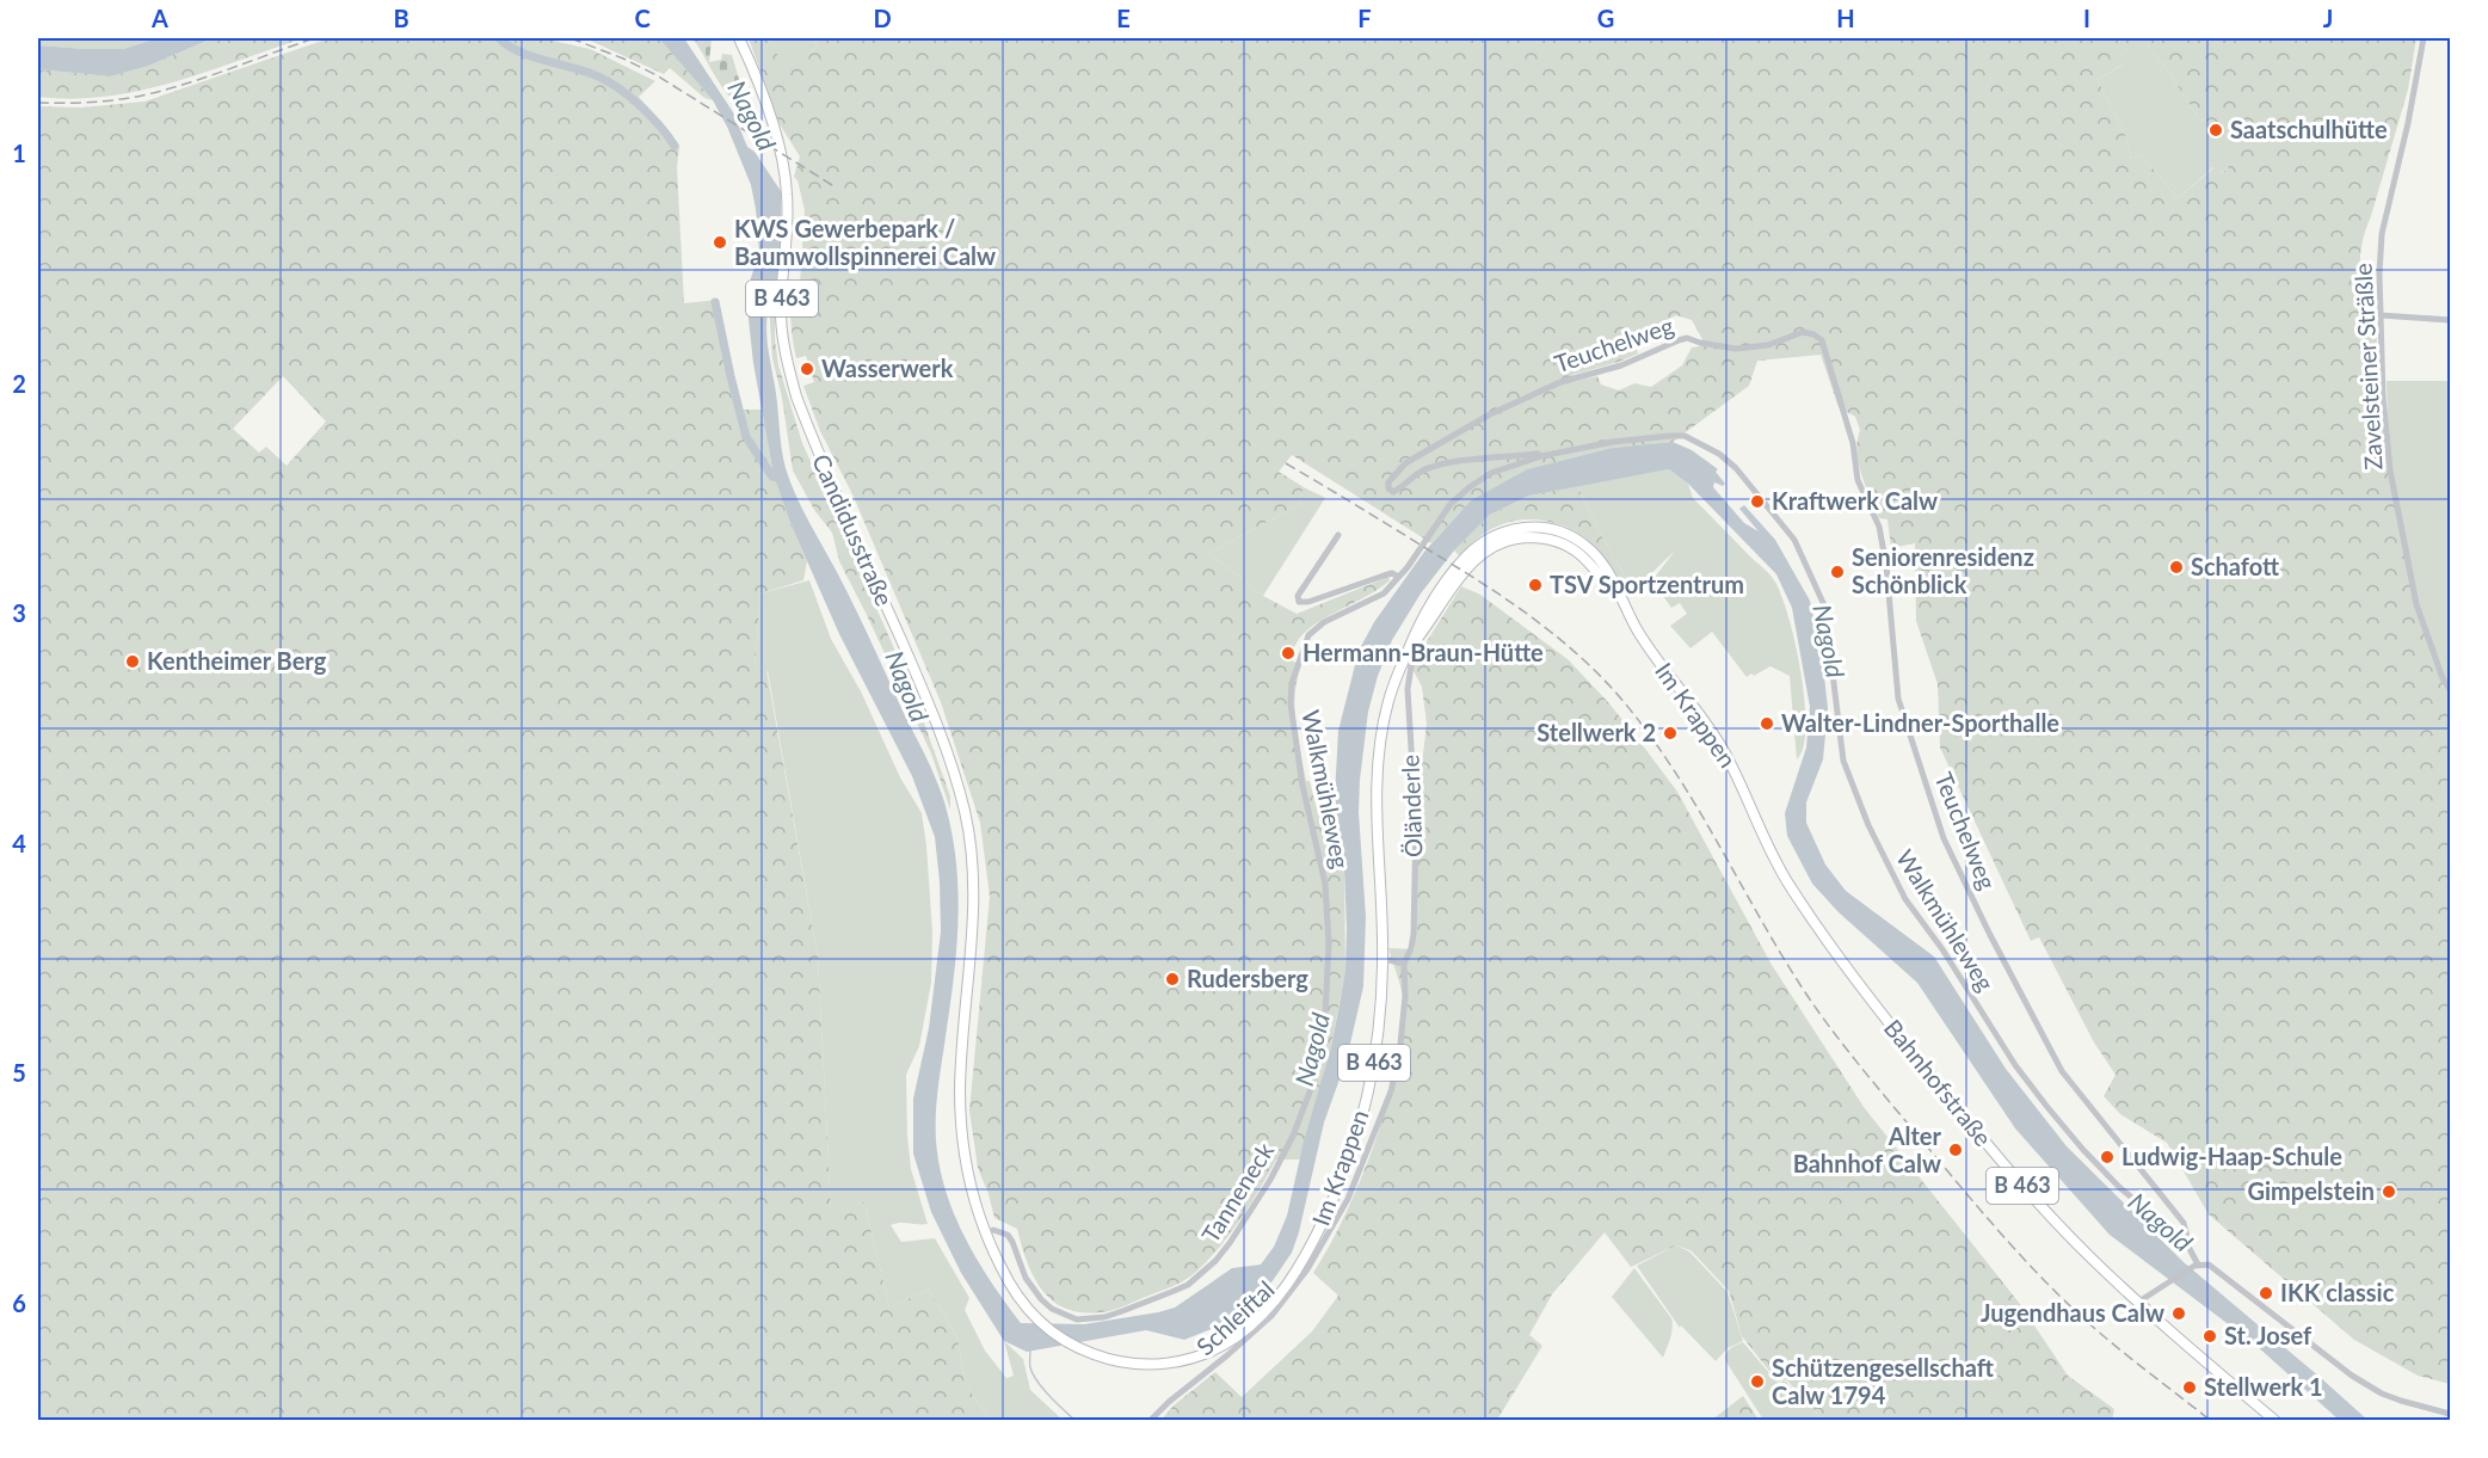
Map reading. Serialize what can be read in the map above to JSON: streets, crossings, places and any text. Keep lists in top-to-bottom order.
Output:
{
  "streets": {
    "main road": [
      "B 463",
      "Candidusstraße",
      "Im Krappen",
      "Bahnhofstraße"
    ],
    "street": [
      "Teuchelweg",
      "Zavelsteiner Sträßle",
      "Walkmühleweg",
      "Öländerle",
      "Tanneneck",
      "Schleiftal"
    ]
  },
  "crossings": [
    ["Teuchelweg", "Walkmühleweg"],
    ["Candidusstraße", "Im Krappen"],
    ["Candidusstraße", "Tanneneck"],
    ["Im Krappen", "Öländerle"],
    ["Im Krappen", "Bahnhofstraße"],
    ["Walkmühleweg", "Tanneneck"],
    ["Öländerle", "Schleiftal"]
  ],
  "water": ["Nagold"],
  "places": [
    "Saatschulhütte",
    "KWS Gewerbepark / Baumwollspinnerei Calw",
    "Wasserwerk",
    "Kraftwerk Calw",
    "Schafott",
    "Seniorenresidenz Schönblick",
    "TSV Sportzentrum",
    "Hermann-Braun-Hütte",
    "Kentheimer Berg",
    "Walter-Lindner-Sporthalle",
    "Stellwerk 2",
    "Rudersberg",
    "Alter Bahnhof Calw",
    "Ludwig-Haap-Schule",
    "Gimpelstein",
    "IKK classic",
    "Jugendhaus Calw",
    "St. Josef",
    "Schützengesellschaft Calw 1794",
    "Stellwerk 1"
  ],
  "grid": {
    "columns": [
      "A",
      "B",
      "C",
      "D",
      "E",
      "F",
      "G",
      "H",
      "I",
      "J"
    ],
    "rows": [
      "1",
      "2",
      "3",
      "4",
      "5",
      "6"
    ]
  }
}
